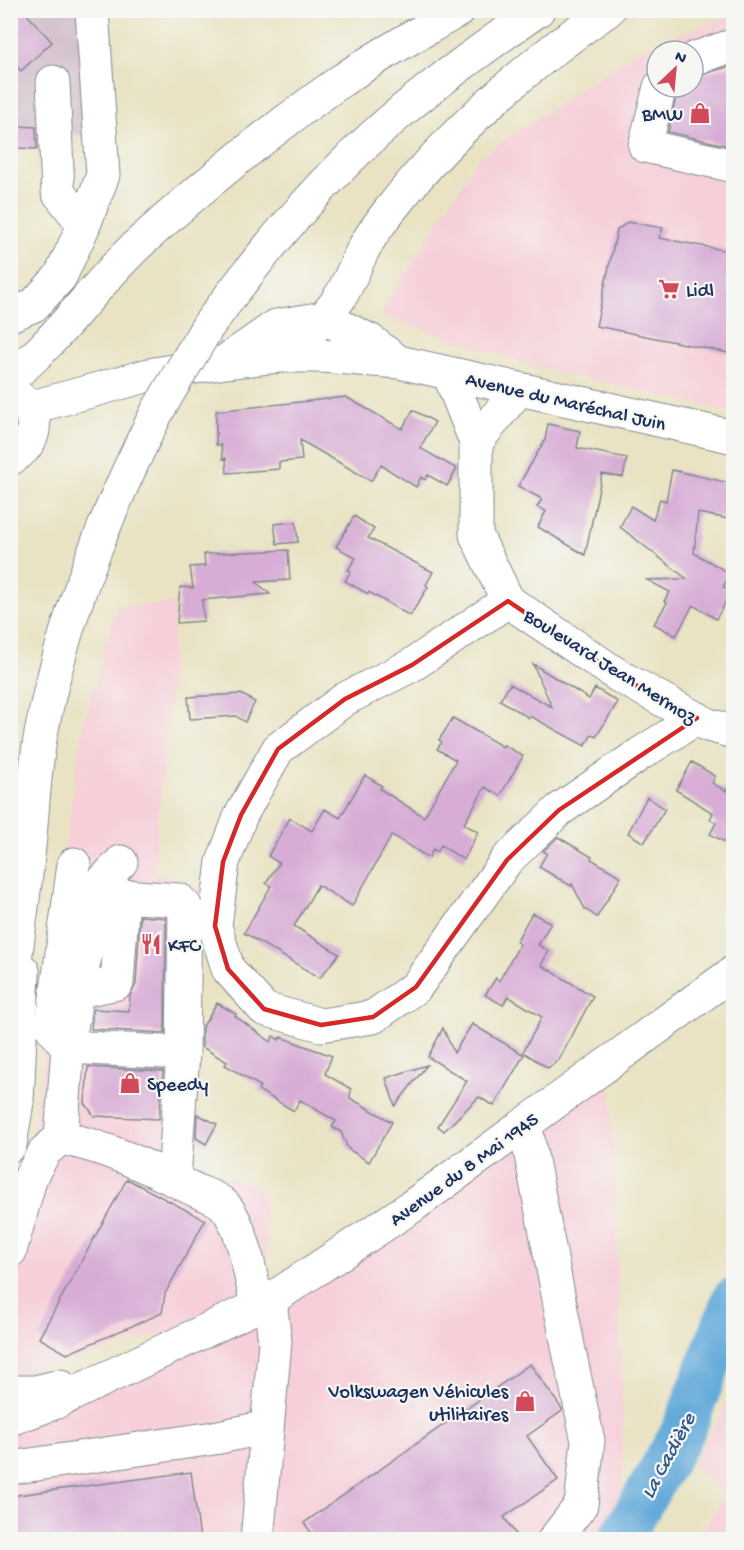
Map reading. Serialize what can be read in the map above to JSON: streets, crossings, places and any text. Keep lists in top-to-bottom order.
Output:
{
  "streets": {
    "main road": ["Avenue du Maréchal Juin", "Boulevard Jean Mermoz", "Avenue du 8 Mai 1945"]
  },
  "water": ["La Cadière"],
  "places": {
    "shop": ["BMW", "Speedy", "Volkswagen Véhicules utilitaires"],
    "supermarket": ["Lidl"],
    "restaurant": ["KFC"]
  },
  "north": "top right"
}
